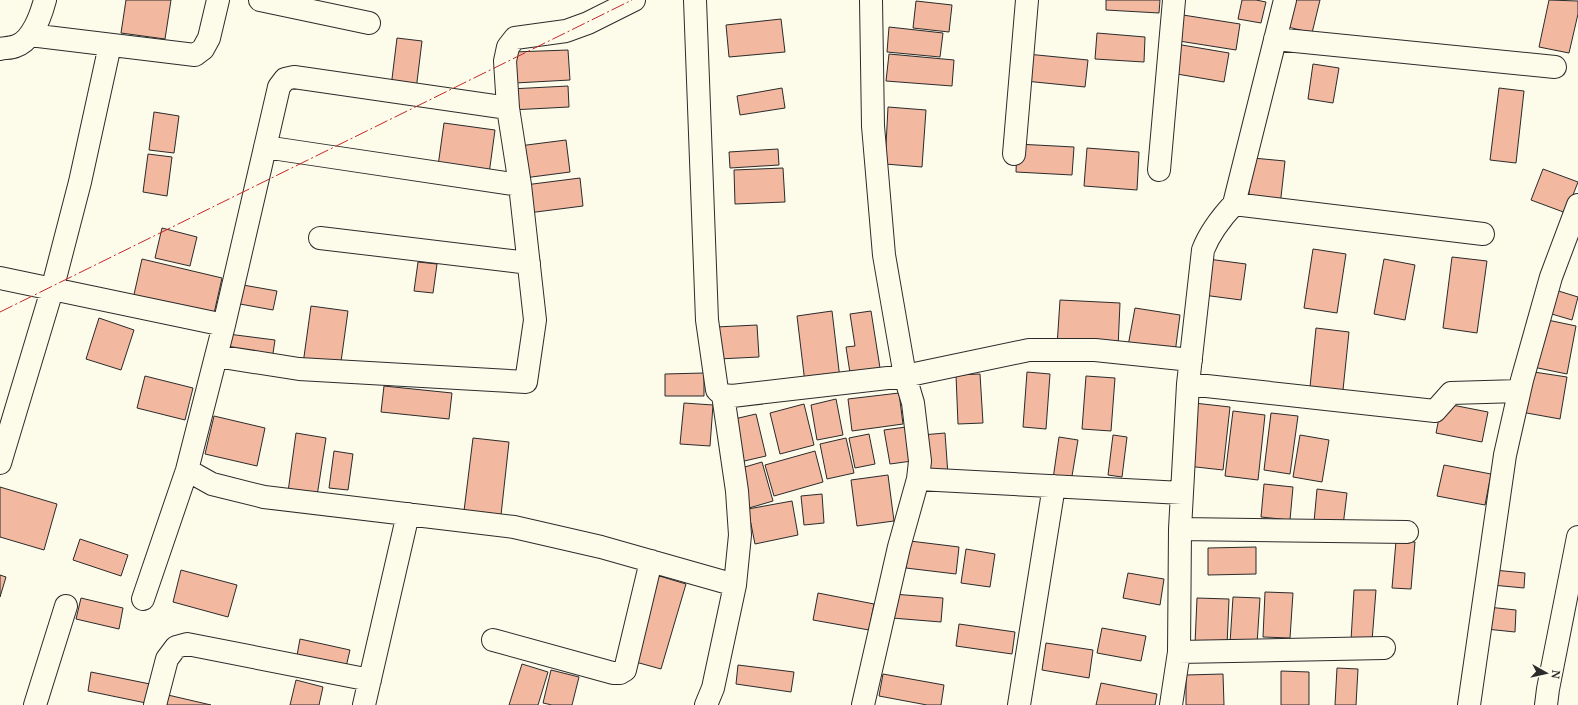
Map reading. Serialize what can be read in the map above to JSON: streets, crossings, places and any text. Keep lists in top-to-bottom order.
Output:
{
  "north": "right"
}
